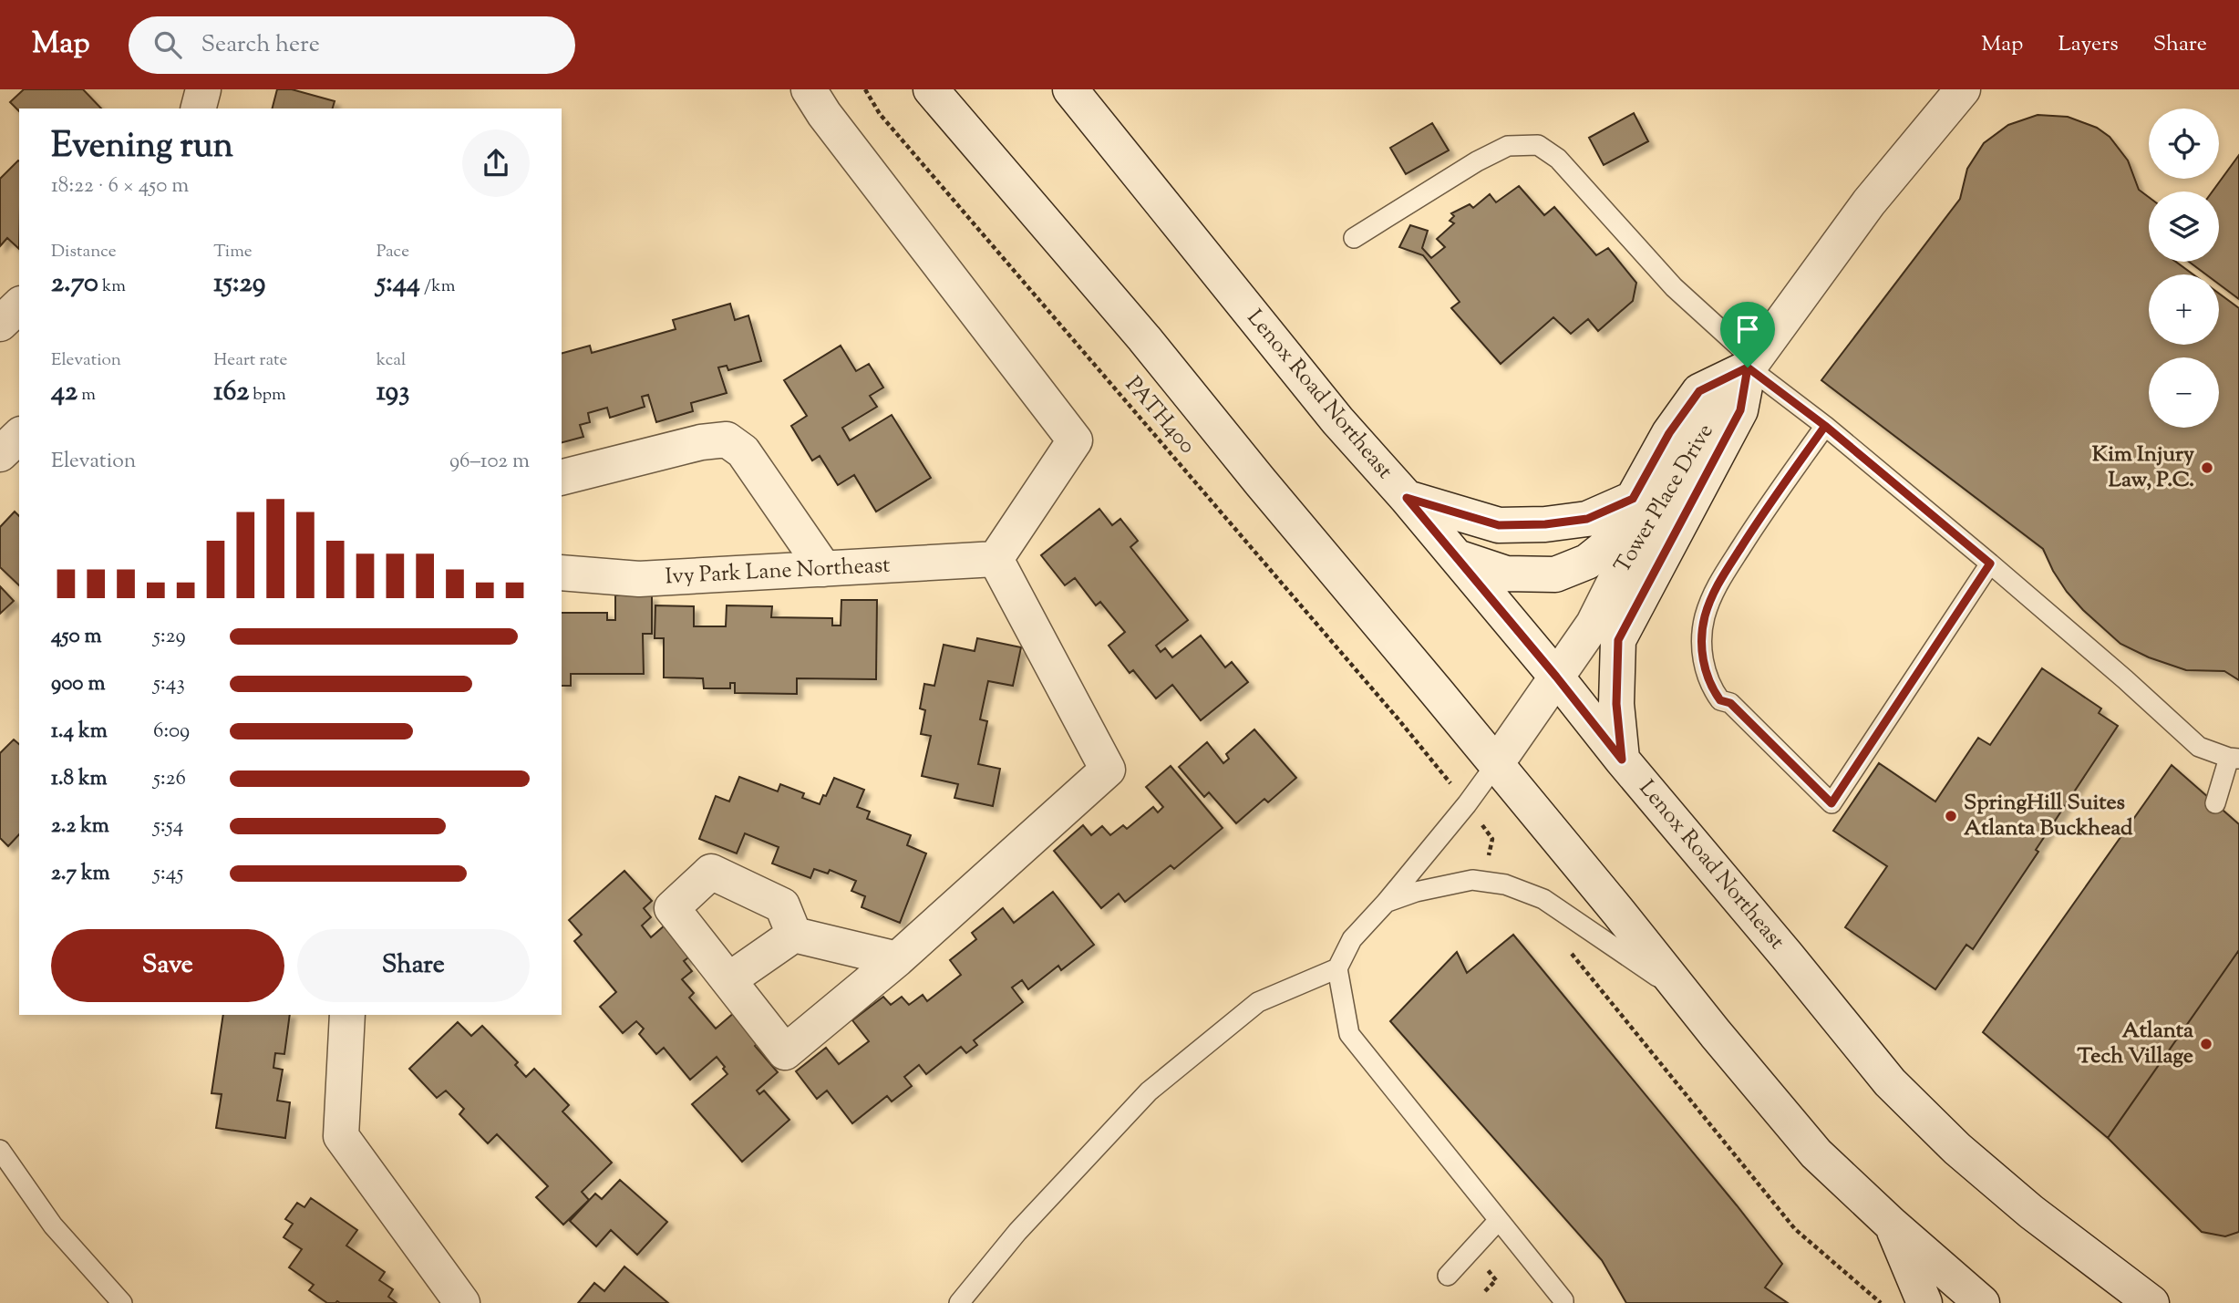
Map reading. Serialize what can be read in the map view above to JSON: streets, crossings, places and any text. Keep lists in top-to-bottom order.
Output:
{
  "streets": {
    "main road": ["Lenox Road Northeast", "Tower Place Drive", "Ivy Park Lane Northeast"],
    "path": ["PATH400"]
  },
  "crossings": [
    ["Lenox Road Northeast", "Tower Place Drive"]
  ],
  "places": ["Kim Injury Law, P.C.", "SpringHill Suites Atlanta Buckhead", "Atlanta Tech Village"],
  "page": {
    "header": "Map",
    "search": "Search here",
    "nav": ["Map", "Layers", "Share"],
    "map_buttons": ["+", "−"],
    "heading": ["Evening run", "18:22 · 6 × 450 m"],
    "stats": [
      ["Distance", "2.70 km"],
      ["Time", "15:29"],
      ["Pace", "5:44 /km"],
      ["Elevation", "42 m"],
      ["Heart rate", "162 bpm"],
      ["kcal", "193"]
    ],
    "chart": ["Elevation", "96–102 m"],
    "list": [
      {
        "name": "450 m",
        "note": "5:29"
      },
      {
        "name": "900 m",
        "note": "5:43"
      },
      {
        "name": "1.4 km",
        "note": "6:09"
      },
      {
        "name": "1.8 km",
        "note": "5:26"
      },
      {
        "name": "2.2 km",
        "note": "5:54"
      },
      {
        "name": "2.7 km",
        "note": "5:45"
      }
    ],
    "buttons": ["Save", "Share"]
  }
}
